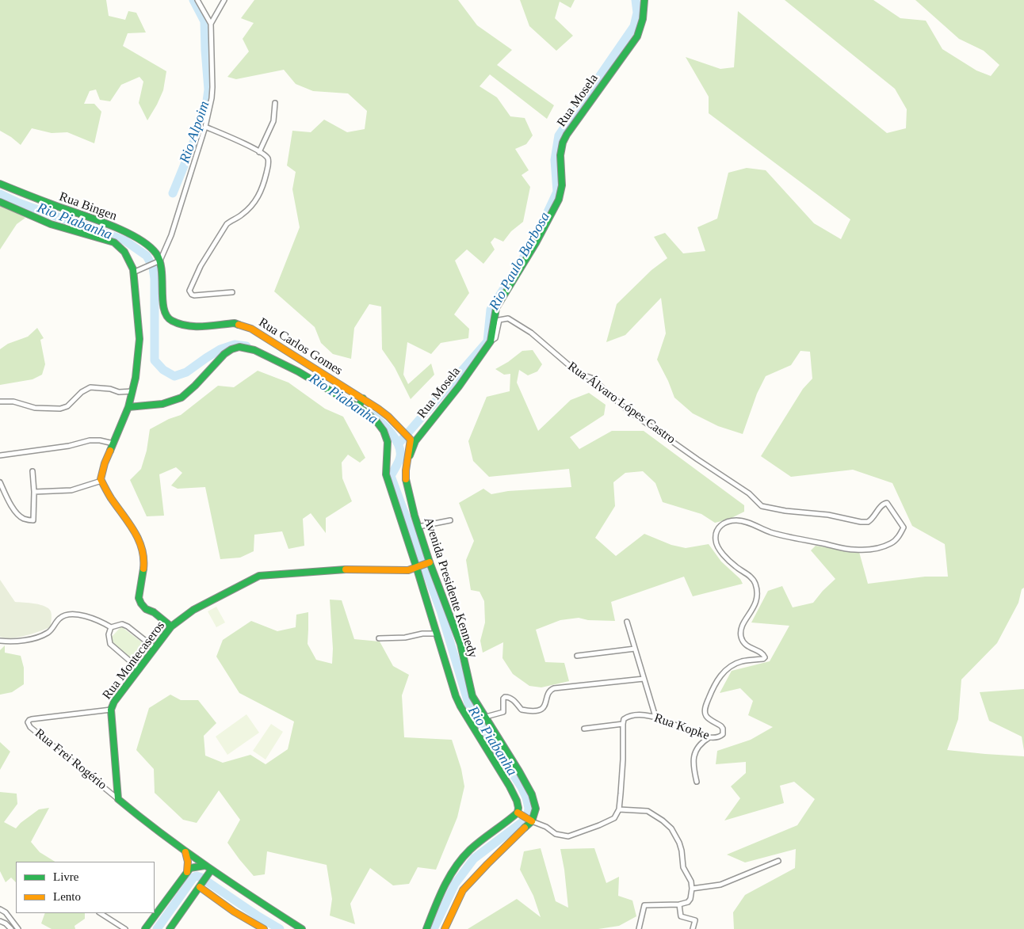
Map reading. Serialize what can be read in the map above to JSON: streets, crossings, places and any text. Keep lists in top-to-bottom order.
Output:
{
  "streets": {
    "main road": [
      "Rua Mosela",
      "Rua Bingen",
      "Rua Carlos Gomes",
      "Avenida Presidente Kennedy",
      "Rua Montecaseros"
    ],
    "street": ["Rua Álvaro Lópes Castro", "Rua Kopke", "Rua Frei Rogério"]
  },
  "crossings": [
    ["Rua Mosela", "Rua Carlos Gomes"],
    ["Rua Mosela", "Rua Álvaro Lópes Castro"],
    ["Rua Mosela", "Avenida Presidente Kennedy"],
    ["Rua Bingen", "Rua Carlos Gomes"],
    ["Rua Bingen", "Avenida Presidente Kennedy"],
    ["Rua Carlos Gomes", "Avenida Presidente Kennedy"],
    ["Rua Álvaro Lópes Castro", "Rua Kopke"],
    ["Avenida Presidente Kennedy", "Rua Montecaseros"],
    ["Rua Montecaseros", "Rua Frei Rogério"]
  ],
  "water": ["Rio Alpoim", "Rio Piabanha", "Rio Paulo Barbosa"],
  "legend": ["Livre", "Lento"]
}
